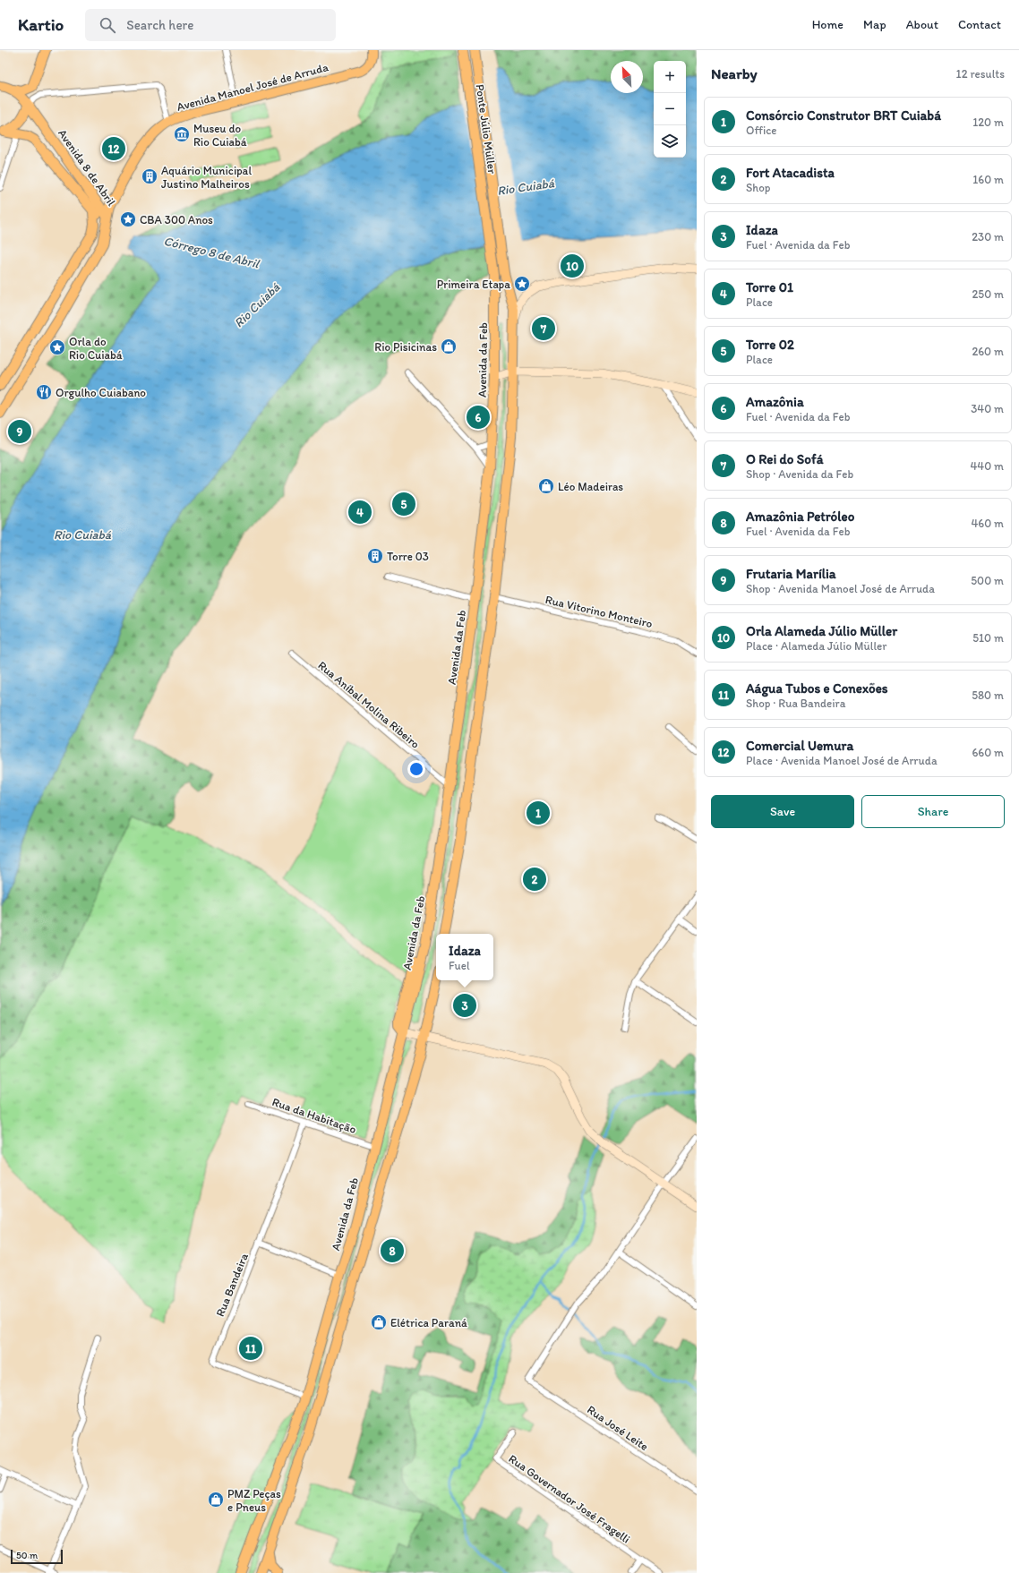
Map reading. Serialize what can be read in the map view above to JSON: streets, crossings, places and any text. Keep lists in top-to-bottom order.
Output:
{
  "streets": {
    "main road": [
      "Avenida Manoel José de Arruda",
      "Ponte Júlio Müller",
      "Avenida 8 de Abril",
      "Avenida da Feb"
    ],
    "street": [
      "Rua Vitorino Monteiro",
      "Rua Aníbal Molina Ribeiro",
      "Rua da Habitação",
      "Rua Bandeira",
      "Rua José Leite",
      "Rua Governador José Fragelli"
    ]
  },
  "crossings": [
    ["Avenida Manoel José de Arruda", "Avenida 8 de Abril"],
    ["Ponte Júlio Müller", "Avenida da Feb"],
    ["Avenida da Feb", "Rua Aníbal Molina Ribeiro"],
    ["Avenida da Feb", "Rua da Habitação"],
    ["Avenida da Feb", "Rua Bandeira"],
    ["Rua da Habitação", "Rua Bandeira"]
  ],
  "water": ["Rio Cuiabá", "Córrego 8 de Abril"],
  "places": {
    "museum": ["Museu do Rio Cuiabá"],
    "building": ["Aquário Municipal Justino Malheiros", "Torre 03"],
    "place": ["CBA 300 Anos", "Primeira Etapa", "Orla do Rio Cuiabá"],
    "shop": [
      "Rio Pisicinas",
      "Léo Madeiras",
      "Elétrica Paraná",
      "PMZ Peças e Pneus"
    ],
    "restaurant": ["Orgulho Cuiabano"]
  },
  "scale_bar": "50 m",
  "north": "top left",
  "page": {
    "header": "Kartio",
    "search": "Search here",
    "nav": [
      "Home",
      "Map",
      "About",
      "Contact"
    ],
    "heading": ["Nearby", "12 results"],
    "map_buttons": ["+", "−"],
    "list": [
      {
        "mark": "1",
        "name": "Consórcio Construtor BRT Cuiabá",
        "note": "Office",
        "value": "120 m"
      },
      {
        "mark": "2",
        "name": "Fort Atacadista",
        "note": "Shop",
        "value": "160 m"
      },
      {
        "mark": "3",
        "name": "Idaza",
        "note": "Fuel · Avenida da Feb",
        "value": "230 m"
      },
      {
        "mark": "4",
        "name": "Torre 01",
        "note": "Place",
        "value": "250 m"
      },
      {
        "mark": "5",
        "name": "Torre 02",
        "note": "Place",
        "value": "260 m"
      },
      {
        "mark": "6",
        "name": "Amazônia",
        "note": "Fuel · Avenida da Feb",
        "value": "340 m"
      },
      {
        "mark": "7",
        "name": "O Rei do Sofá",
        "note": "Shop · Avenida da Feb",
        "value": "440 m"
      },
      {
        "mark": "8",
        "name": "Amazônia Petróleo",
        "note": "Fuel · Avenida da Feb",
        "value": "460 m"
      },
      {
        "mark": "9",
        "name": "Frutaria Marília",
        "note": "Shop · Avenida Manoel José de Arruda",
        "value": "500 m"
      },
      {
        "mark": "10",
        "name": "Orla Alameda Júlio Müller",
        "note": "Place · Alameda Júlio Müller",
        "value": "510 m"
      },
      {
        "mark": "11",
        "name": "Aágua Tubos e Conexões",
        "note": "Shop · Rua Bandeira",
        "value": "580 m"
      },
      {
        "mark": "12",
        "name": "Comercial Uemura",
        "note": "Place · Avenida Manoel José de Arruda",
        "value": "660 m"
      }
    ],
    "pins": [
      "12",
      "10",
      "7",
      "6",
      "9",
      "5",
      "4",
      "1",
      "2",
      "3",
      "8",
      "11"
    ],
    "buttons": ["Save", "Share"],
    "popup": ["Idaza", "Fuel"],
    "scale": "50 m"
  }
}
